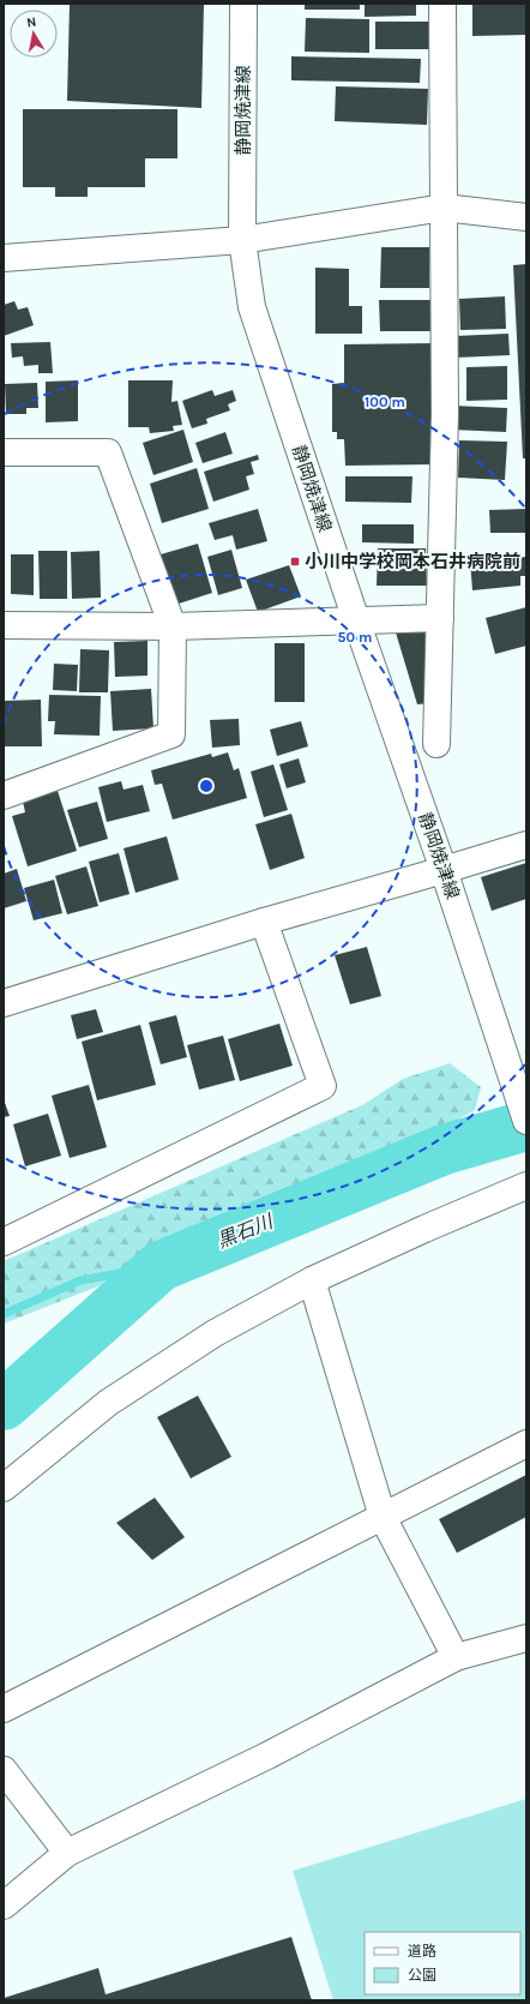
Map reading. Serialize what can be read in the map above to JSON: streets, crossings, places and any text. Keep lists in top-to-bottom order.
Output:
{
  "streets": {
    "street": ["静岡焼津線"]
  },
  "water": ["黒石川"],
  "places": {
    "transit": ["小川中学校岡本石井病院前"]
  },
  "legend": ["道路", "公園"],
  "north": "top",
  "rings": ["100 m", "50 m"]
}
